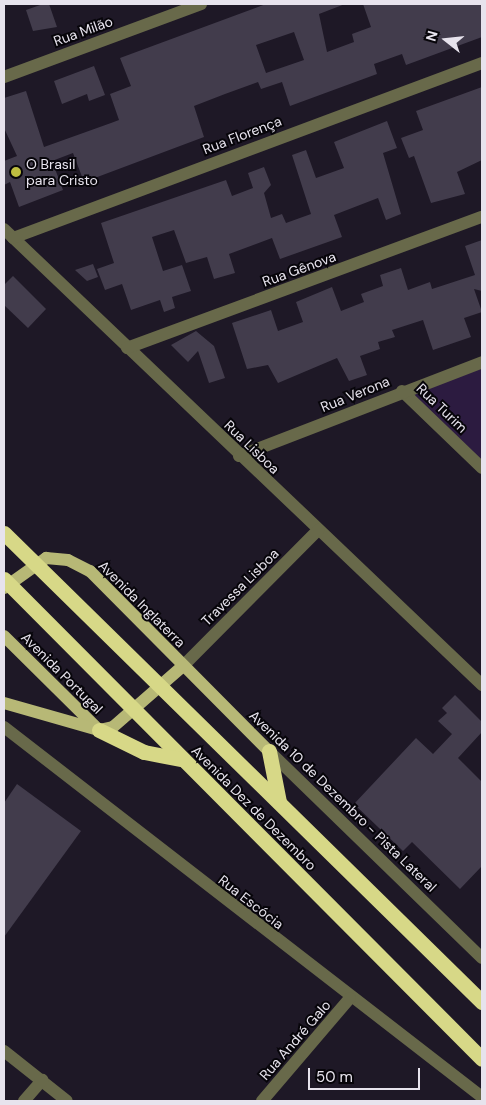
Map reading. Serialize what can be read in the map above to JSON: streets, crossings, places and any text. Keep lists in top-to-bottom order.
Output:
{
  "streets": {
    "highway": ["Avenida Dez de Dezembro"],
    "main road": ["Avenida Inglaterra", "Avenida Portugal", "Avenida 10 de Dezembro - Pista Lateral"],
    "street": [
      "Rua Milão",
      "Rua Florença",
      "Rua Gênova",
      "Rua Verona",
      "Rua Turim",
      "Rua Lisboa",
      "Travessa Lisboa",
      "Rua Escócia",
      "Rua André Galo"
    ]
  },
  "crossings": [
    ["Rua Florença", "Rua Lisboa"],
    ["Rua Gênova", "Rua Lisboa"],
    ["Rua Verona", "Rua Turim"],
    ["Rua Verona", "Rua Lisboa"],
    ["Rua Lisboa", "Travessa Lisboa"],
    ["Travessa Lisboa", "Avenida Inglaterra"],
    ["Travessa Lisboa", "Avenida 10 de Dezembro - Pista Lateral"],
    ["Avenida Inglaterra", "Avenida Portugal"],
    ["Avenida Inglaterra", "Avenida 10 de Dezembro - Pista Lateral"],
    ["Avenida Inglaterra", "Avenida Dez de Dezembro"],
    ["Rua Escócia", "Rua André Galo"]
  ],
  "places": ["O Brasil para Cristo"],
  "scale_bar": "50 m",
  "north": "left"
}
